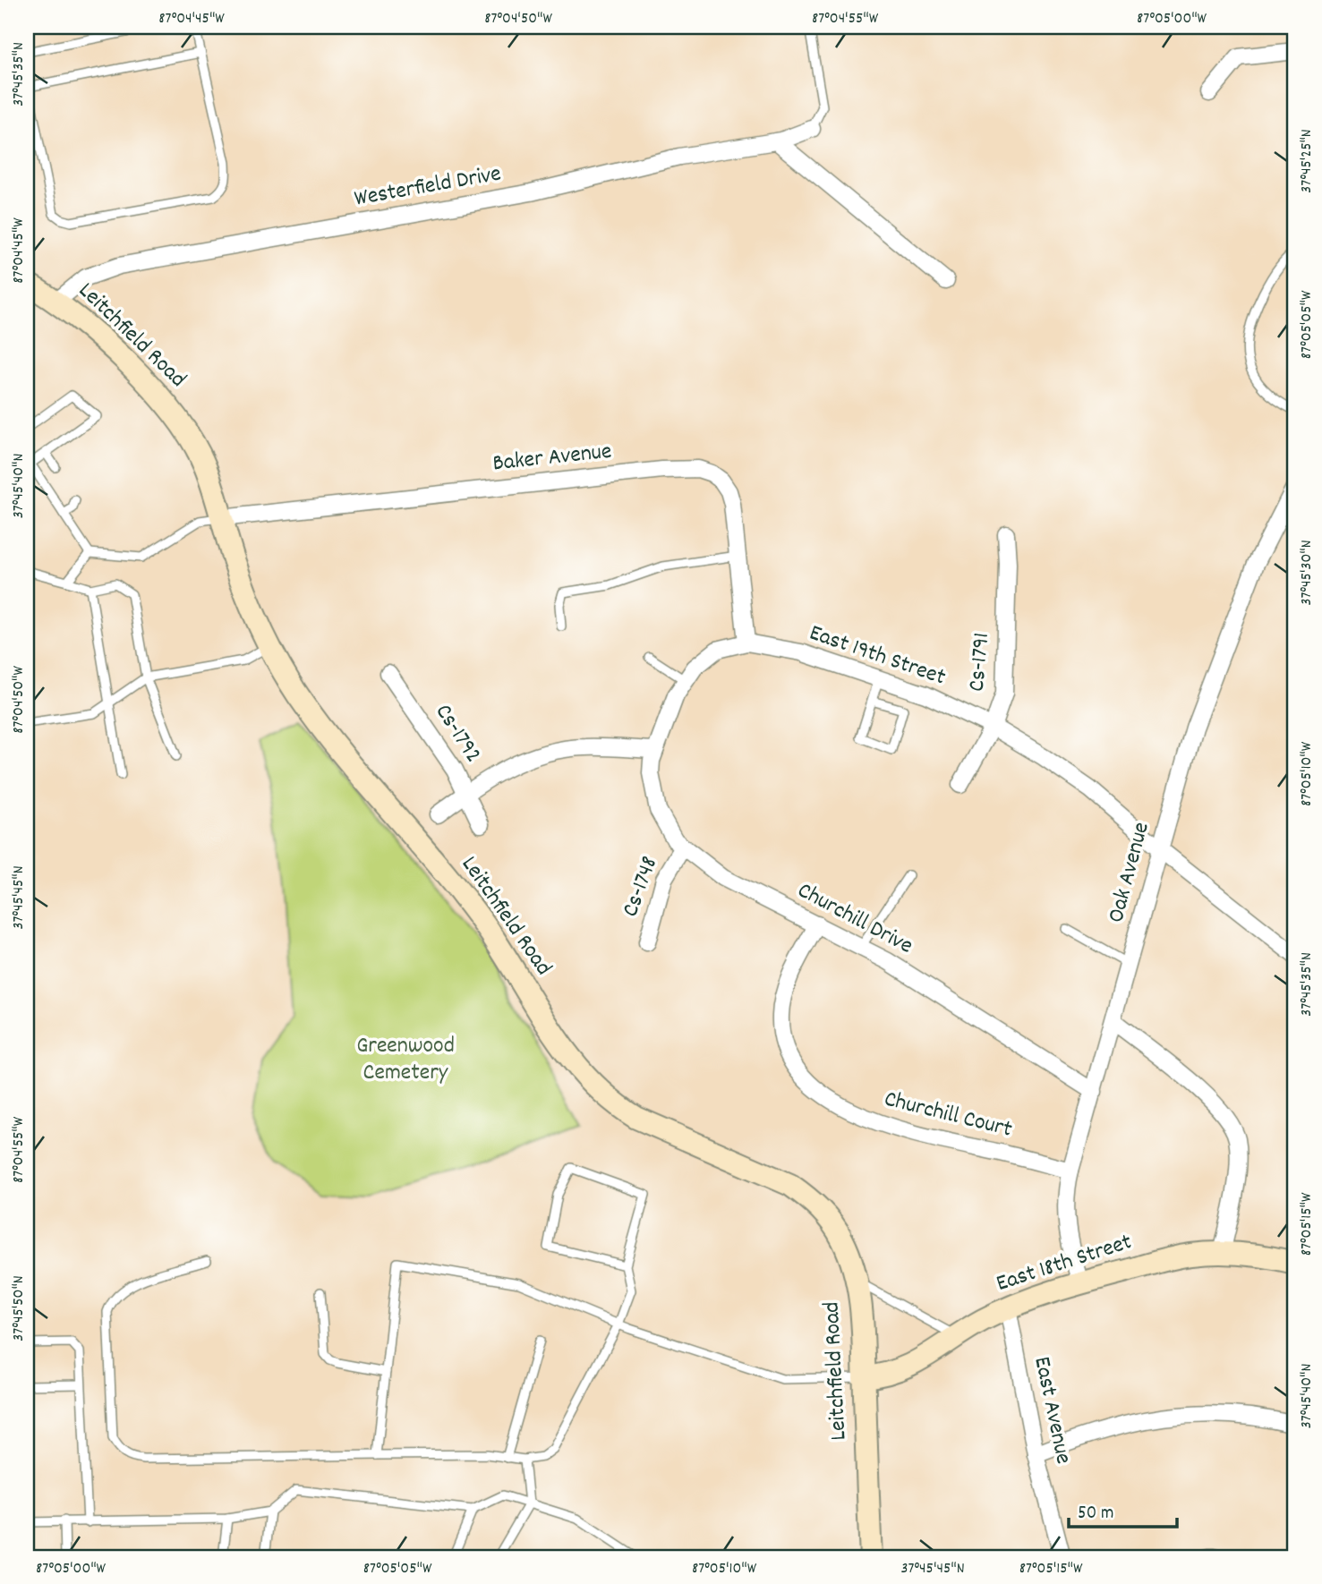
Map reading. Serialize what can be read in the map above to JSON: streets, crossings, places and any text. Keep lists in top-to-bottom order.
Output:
{
  "streets": {
    "street": [
      "Westerfield Drive",
      "Leitchfield Road",
      "Baker Avenue",
      "East 19th Street",
      "Cs-1791",
      "Cs-1792",
      "Oak Avenue",
      "Cs-1748",
      "Churchill Drive",
      "Churchill Court",
      "East 18th Street",
      "East Avenue"
    ]
  },
  "crossings": [
    ["Westerfield Drive", "Leitchfield Road"],
    ["Leitchfield Road", "Baker Avenue"],
    ["Leitchfield Road", "East 18th Street"],
    ["Baker Avenue", "East 19th Street"],
    ["East 19th Street", "Cs-1791"],
    ["East 19th Street", "Oak Avenue"],
    ["East 19th Street", "Churchill Drive"],
    ["Oak Avenue", "Churchill Drive"],
    ["Oak Avenue", "Churchill Court"],
    ["Oak Avenue", "East 18th Street"],
    ["Cs-1748", "Churchill Drive"],
    ["Churchill Drive", "Churchill Court"],
    ["East 18th Street", "East Avenue"]
  ],
  "parks": ["Greenwood Cemetery"],
  "scale_bar": "50 m",
  "coordinates": [
    "87°04'45\"W",
    "87°04'50\"W",
    "87°04'55\"W",
    "87°05'00\"W",
    "37°45'35\"N",
    "37°45'25\"N",
    "87°05'05\"W",
    "37°45'40\"N",
    "37°45'30\"N",
    "87°05'10\"W",
    "37°45'45\"N",
    "87°05'15\"W",
    "37°45'50\"N"
  ]
}
